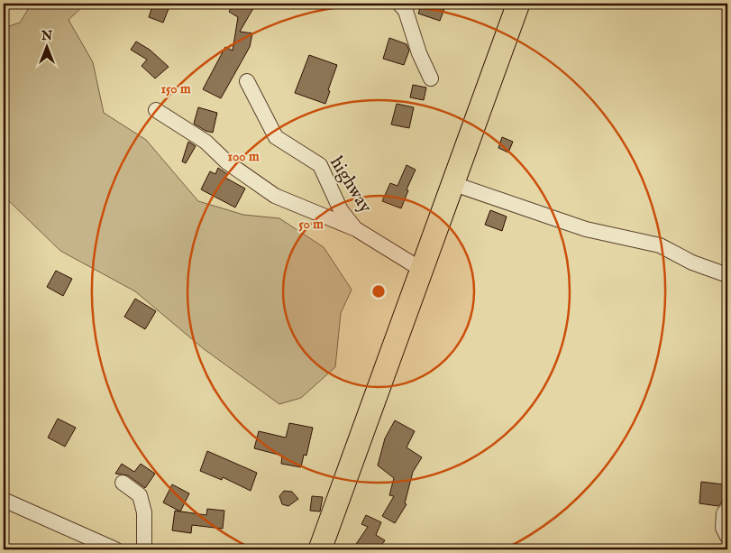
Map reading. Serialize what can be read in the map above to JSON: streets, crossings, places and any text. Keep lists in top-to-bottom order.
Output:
{
  "streets": {
    "street": ["highway"]
  },
  "north": "top",
  "rings": ["150 m", "100 m", "50 m"]
}
